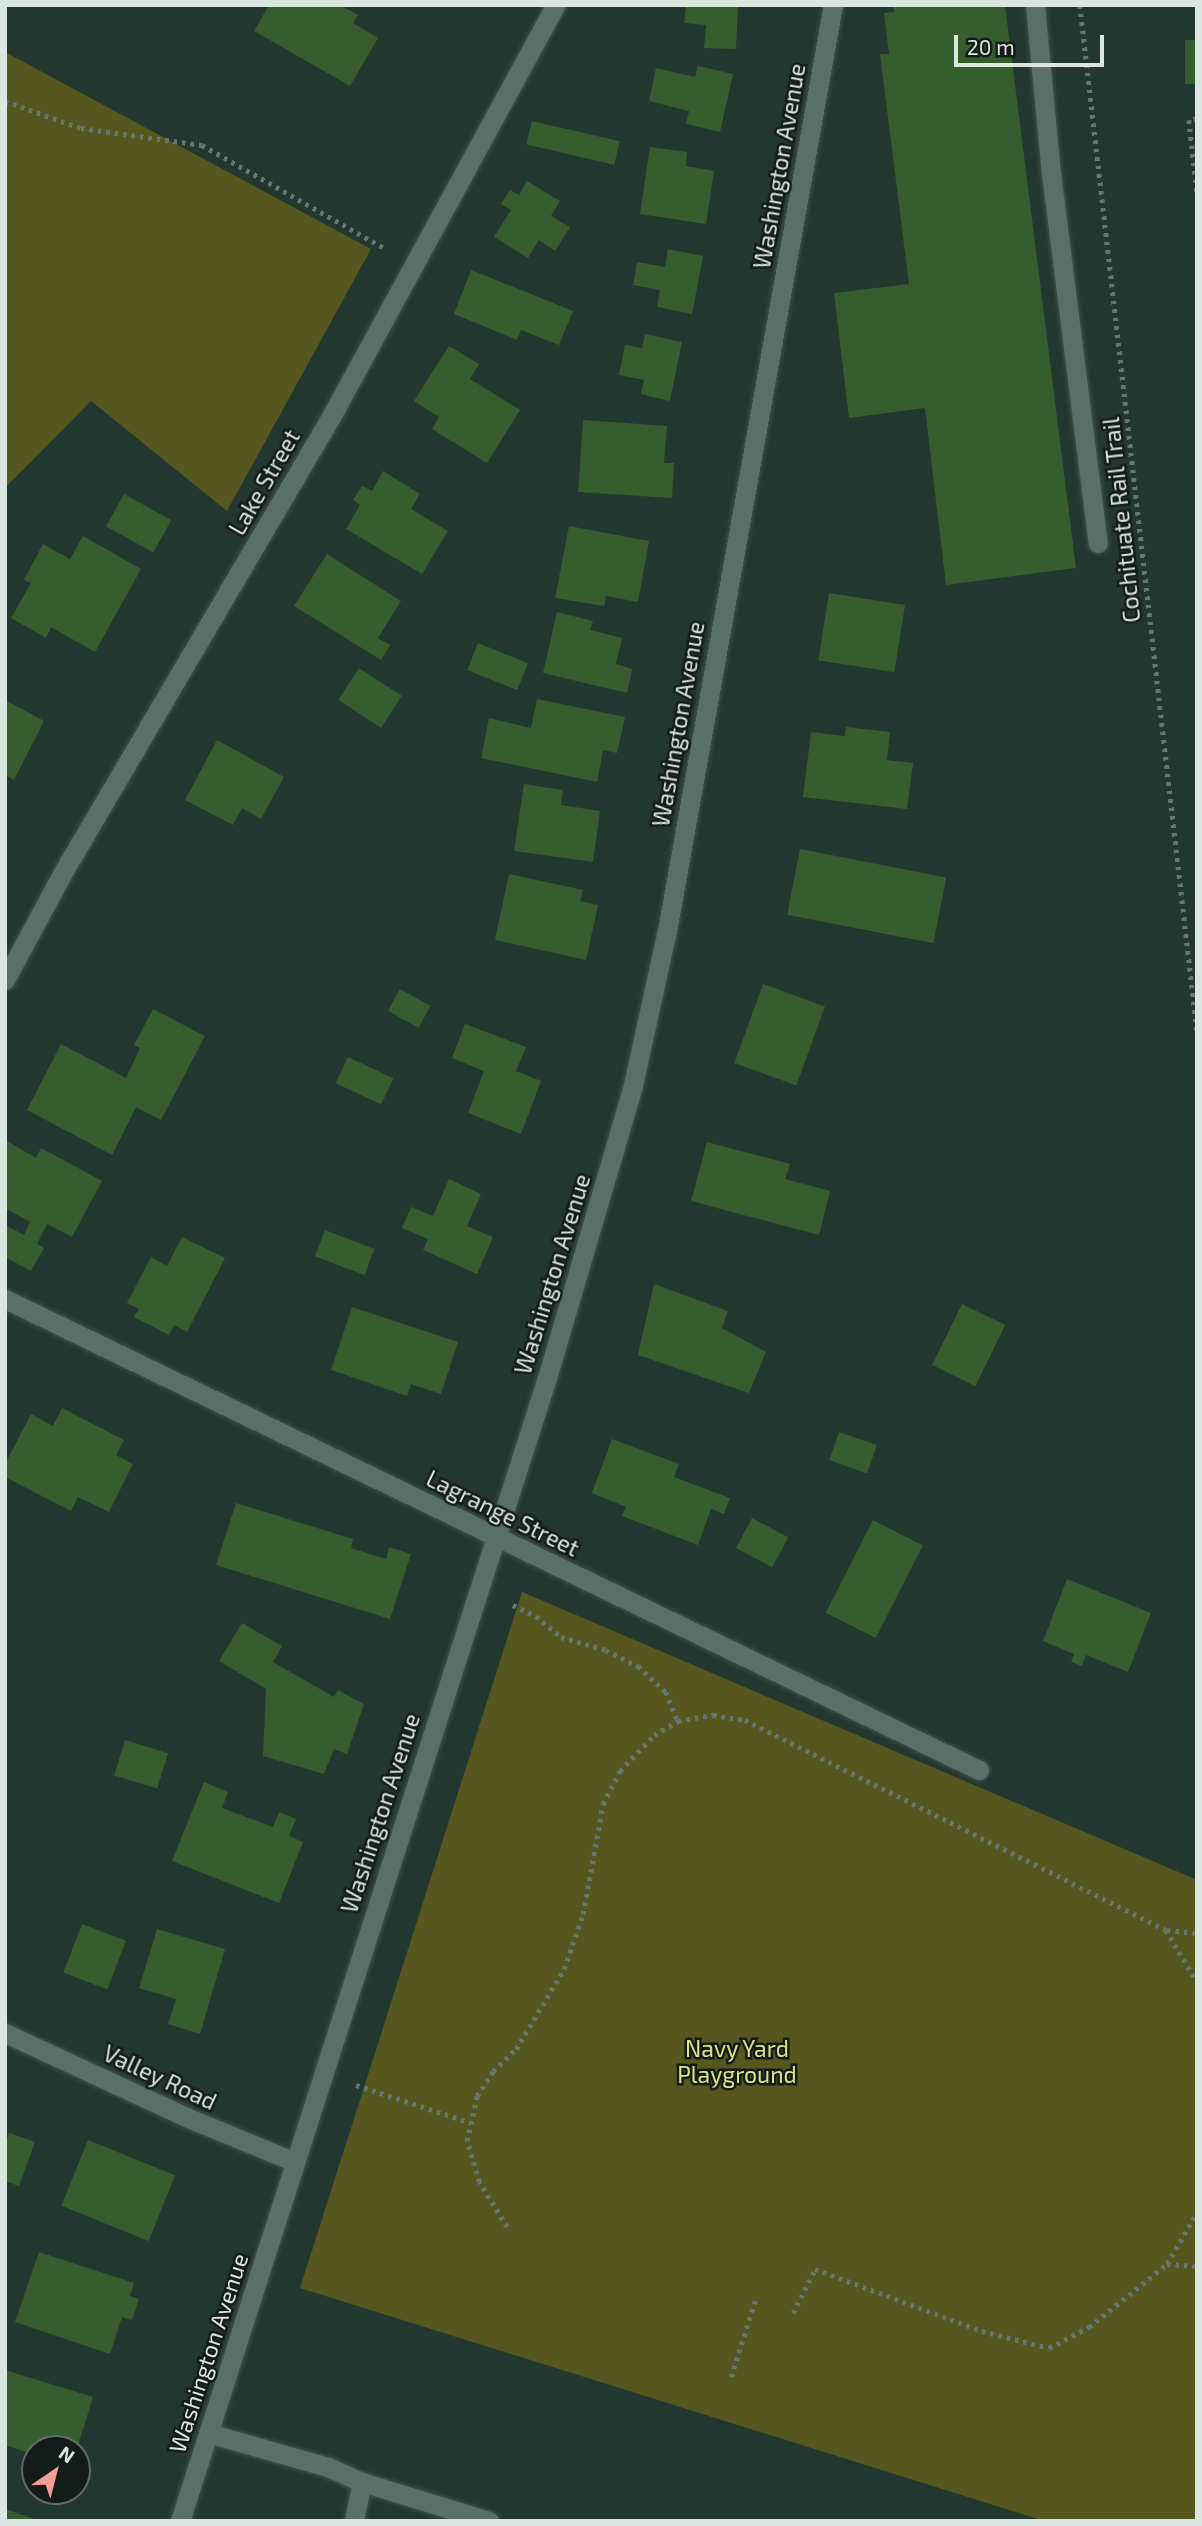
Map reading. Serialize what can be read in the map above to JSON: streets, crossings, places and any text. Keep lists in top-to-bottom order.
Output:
{
  "streets": {
    "street": [
      "Washington Avenue",
      "Lake Street",
      "Lagrange Street",
      "Valley Road"
    ],
    "path": ["Cochituate Rail Trail"]
  },
  "crossings": [
    ["Washington Avenue", "Lagrange Street"],
    ["Washington Avenue", "Valley Road"]
  ],
  "parks": ["Navy Yard Playground"],
  "scale_bar": "20 m",
  "north": "top right"
}
